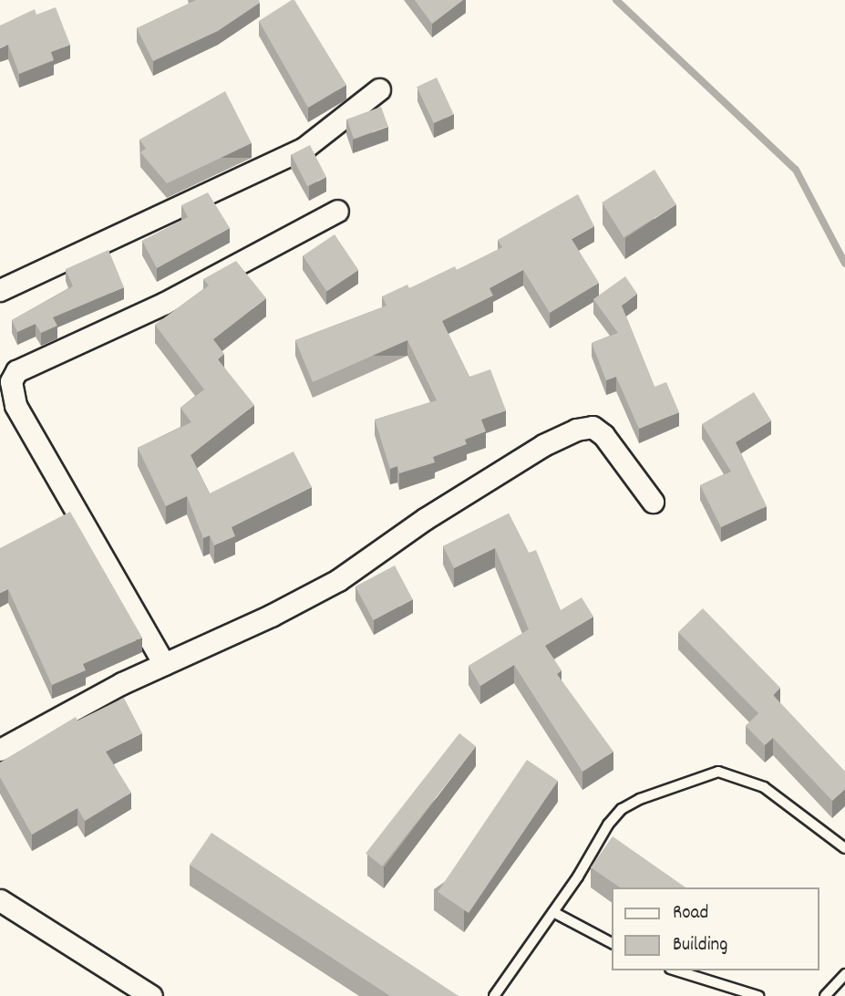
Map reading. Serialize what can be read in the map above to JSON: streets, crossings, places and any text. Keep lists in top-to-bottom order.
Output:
{
  "legend": ["Road", "Building"]
}
